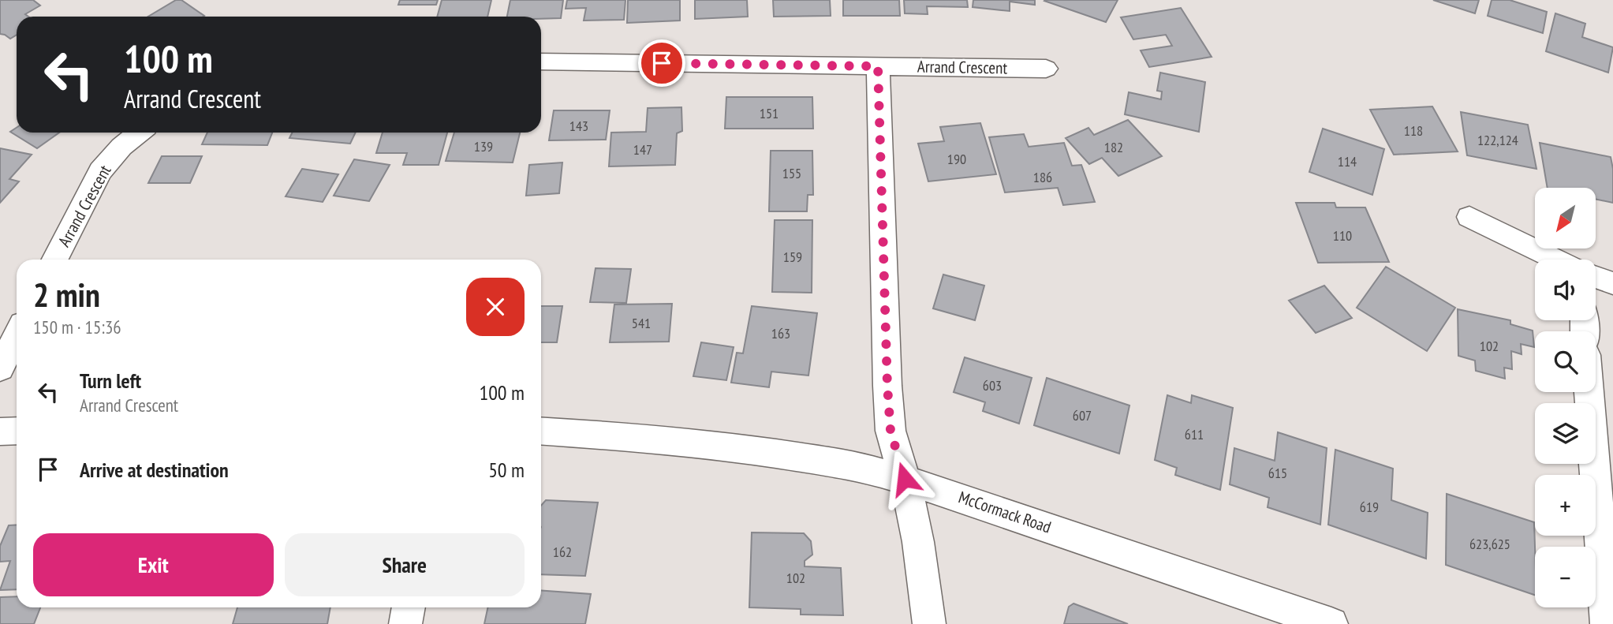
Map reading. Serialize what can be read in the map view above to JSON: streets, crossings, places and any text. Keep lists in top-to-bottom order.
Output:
{
  "streets": {
    "street": ["Arrand Crescent", "McCormack Road"]
  },
  "house_numbers": [
    "151",
    "143",
    "118",
    "122,124",
    "139",
    "182",
    "147",
    "190",
    "114",
    "155",
    "186",
    "110",
    "159",
    "541",
    "163",
    "102",
    "603",
    "607",
    "611",
    "615",
    "619",
    "623,625",
    "162",
    "102"
  ],
  "north": "bottom left",
  "page": {
    "turn": ["100 m", "Arrand Crescent"],
    "map_buttons": ["+", "−"],
    "heading": ["2 min", "150 m · 15:36"],
    "list": [
      {
        "name": "Turn left",
        "note": "Arrand Crescent",
        "value": "100 m"
      },
      {
        "name": "Arrive at destination",
        "value": "50 m"
      }
    ],
    "buttons": ["Exit", "Share"]
  }
}
